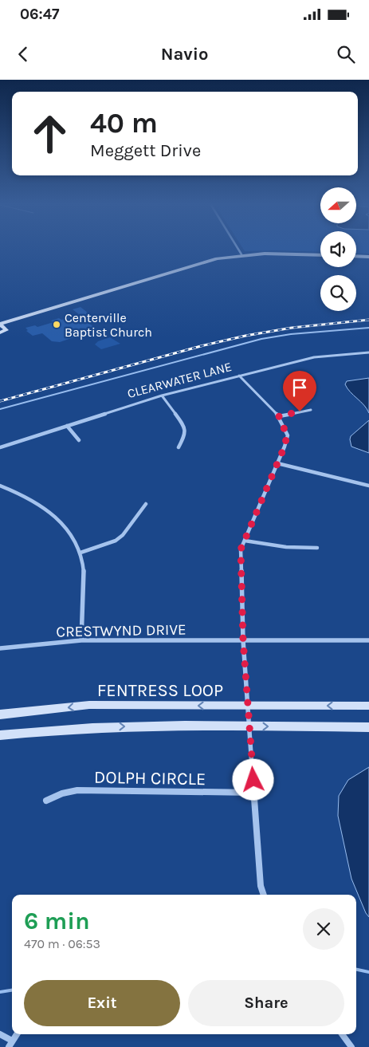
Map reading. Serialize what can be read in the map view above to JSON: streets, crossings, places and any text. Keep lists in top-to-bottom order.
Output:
{
  "streets": {
    "main road": ["FENTRESS LOOP"],
    "street": ["CLEARWATER LANE", "CRESTWYND DRIVE", "DOLPH CIRCLE"]
  },
  "places": ["Centerville Baptist Church"],
  "north": "left",
  "page": {
    "status": "06:47",
    "header": "Navio",
    "turn": ["40 m", "Meggett Drive"],
    "heading": ["6 min", "470 m · 06:53"],
    "buttons": ["Exit", "Share"]
  }
}
